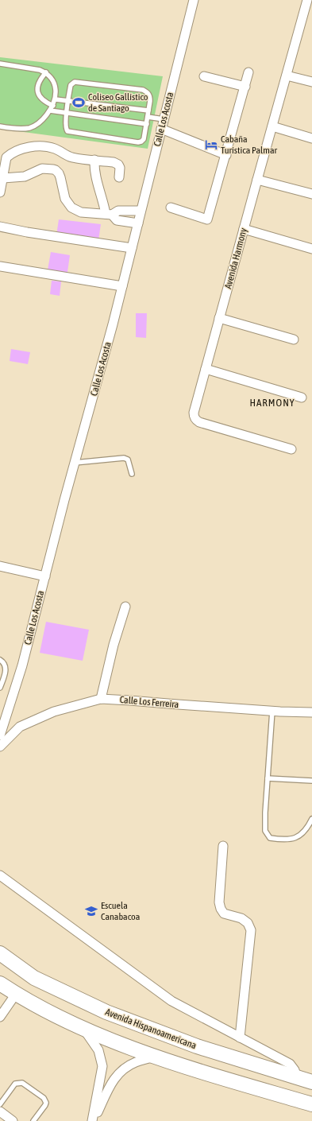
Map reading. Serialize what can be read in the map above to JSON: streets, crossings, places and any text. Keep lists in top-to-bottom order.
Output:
{
  "streets": {
    "main road": ["Avenida Hispanoamericana"],
    "street": ["Calle Los Acosta", "Avenida Harmony", "Calle Los Ferreira"]
  },
  "districts": ["HARMONY"],
  "places": {
    "sports": ["Coliseo Gallístico de Santiago"],
    "hotel": ["Cabaña Turística Palmar"],
    "school or university": ["Escuela Canabacoa"]
  }
}
